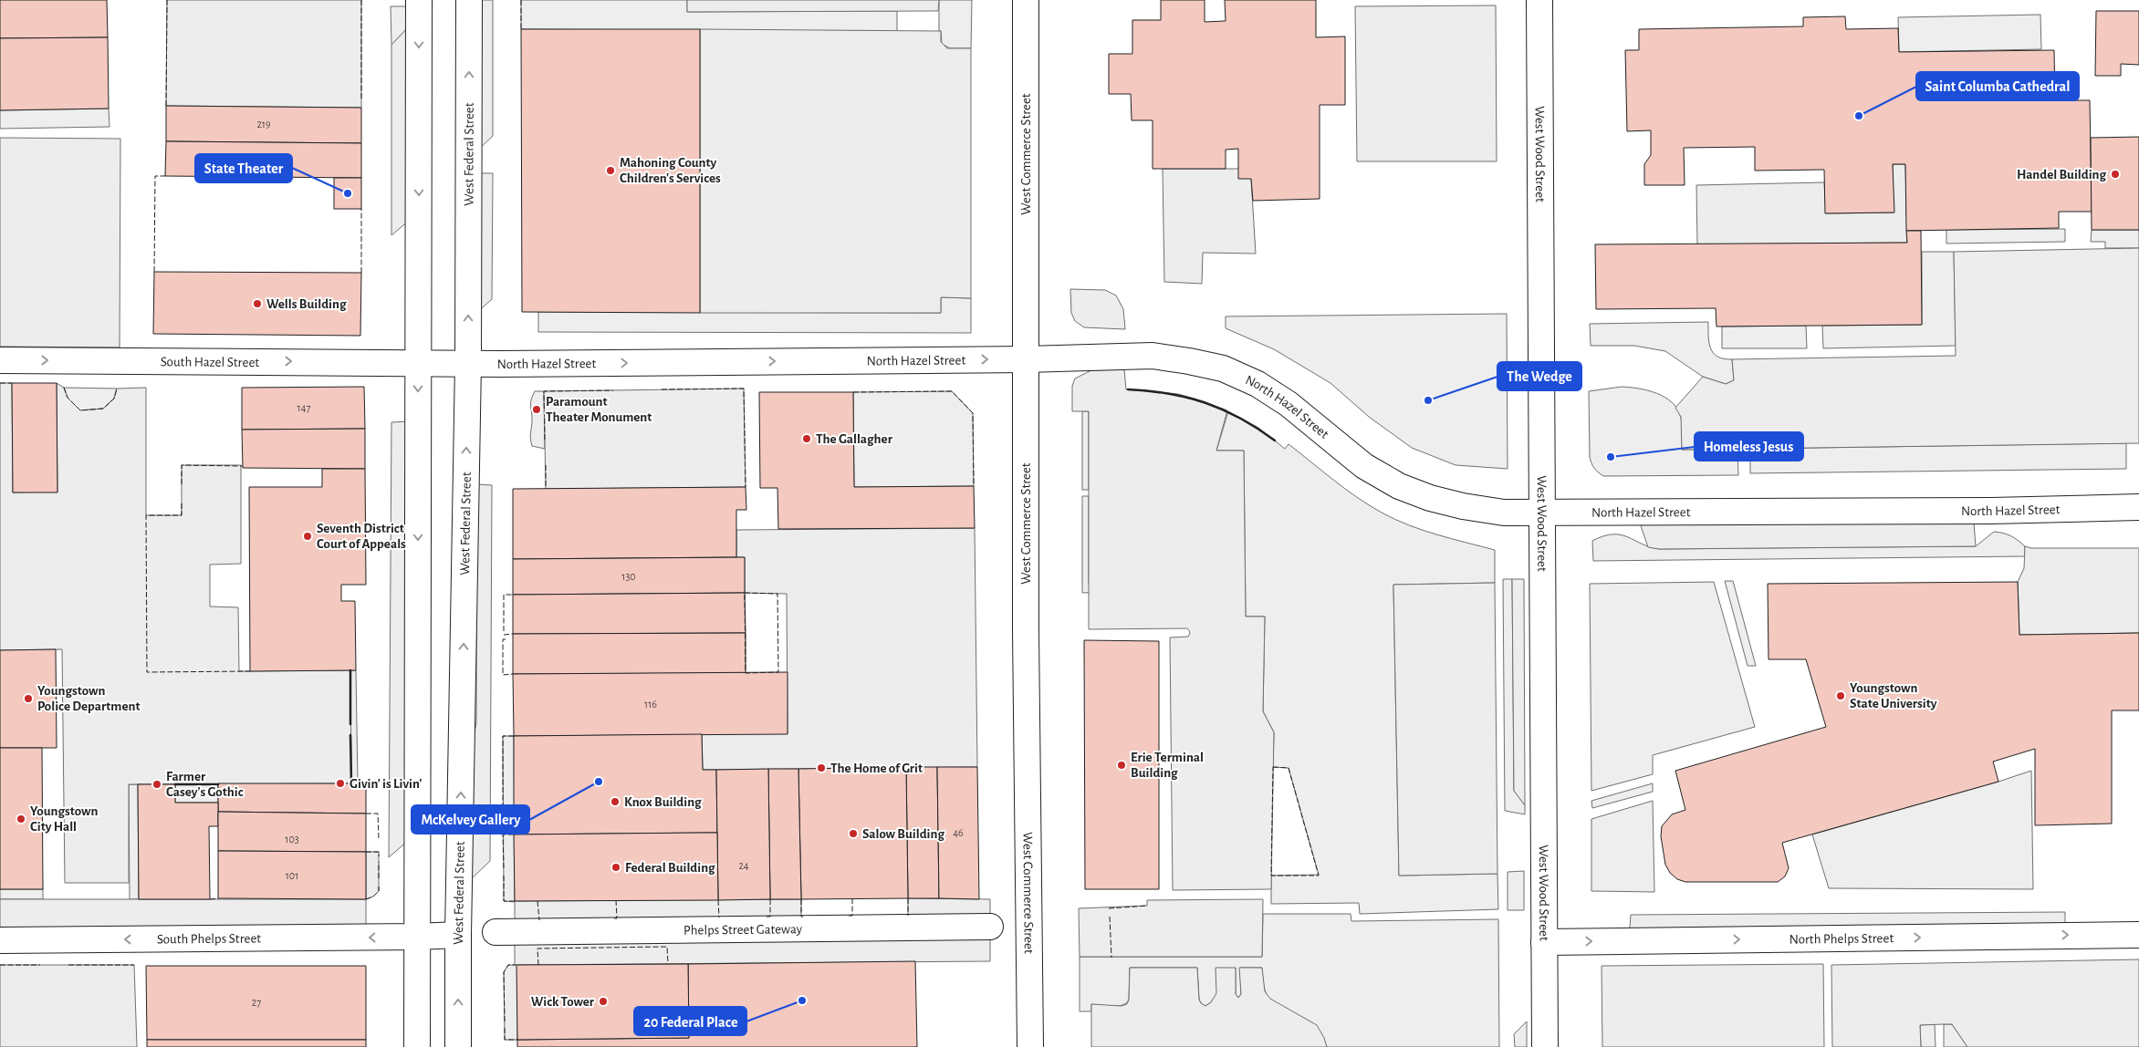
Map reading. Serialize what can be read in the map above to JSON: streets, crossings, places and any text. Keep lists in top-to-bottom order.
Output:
{
  "streets": {
    "street": [
      "West Federal Street",
      "West Commerce Street",
      "West Wood Street",
      "North Hazel Street",
      "South Hazel Street",
      "Phelps Street Gateway",
      "North Phelps Street",
      "South Phelps Street"
    ]
  },
  "crossings": [
    ["West Federal Street", "North Hazel Street"],
    ["West Commerce Street", "North Hazel Street"],
    ["West Wood Street", "North Hazel Street"],
    ["West Wood Street", "North Phelps Street"],
    ["North Hazel Street", "South Hazel Street"]
  ],
  "one_way": ["South Hazel Street", "North Phelps Street", "South Phelps Street"],
  "places": [
    "Saint Columba Cathedral",
    "Mahoning County Children's Services",
    "Handel Building",
    "State Theater",
    "Wells Building",
    "The Wedge",
    "Paramount Theater Monument",
    "The Gallagher",
    "Homeless Jesus",
    "Seventh District Court of Appeals",
    "Youngstown State University",
    "Youngstown Police Department",
    "Erie Terminal Building",
    "The Home of Grit",
    "McKelvey Gallery",
    "Givin' is Livin'",
    "Farmer Casey's Gothic",
    "Knox Building",
    "Youngstown City Hall",
    "Salow Building",
    "Federal Building",
    "20 Federal Place",
    "Wick Tower"
  ],
  "house_numbers": [
    "219",
    "147",
    "130",
    "116",
    "46",
    "103",
    "24",
    "101",
    "27"
  ]
}
